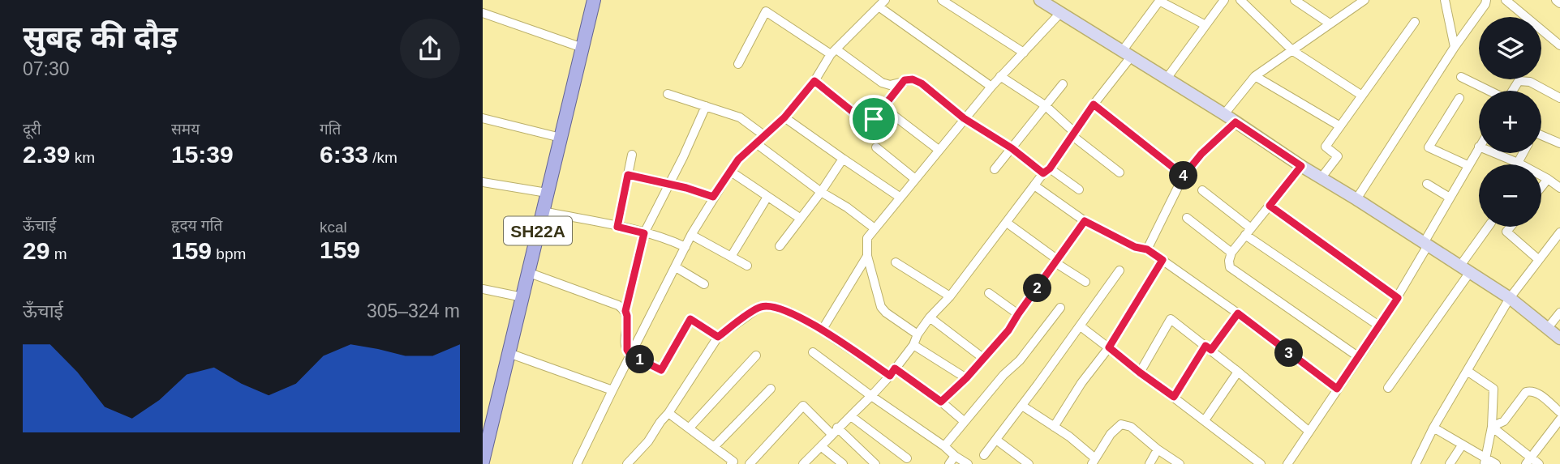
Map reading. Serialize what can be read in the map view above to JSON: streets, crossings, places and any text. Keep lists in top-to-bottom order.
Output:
{
  "streets": {
    "main road": ["SH22A"]
  },
  "page": {
    "heading": ["सुबह की दौड़", "07:30"],
    "map_buttons": ["+", "−"],
    "stats": [
      ["दूरी", "2.39 km"],
      ["समय", "15:39"],
      ["गति", "6:33 /km"],
      ["ऊँचाई", "29 m"],
      ["हृदय गति", "159 bpm"],
      ["kcal", "159"]
    ],
    "pins": [
      "4",
      "2",
      "3",
      "1"
    ],
    "chart": ["ऊँचाई", "305–324 m"]
  }
}
